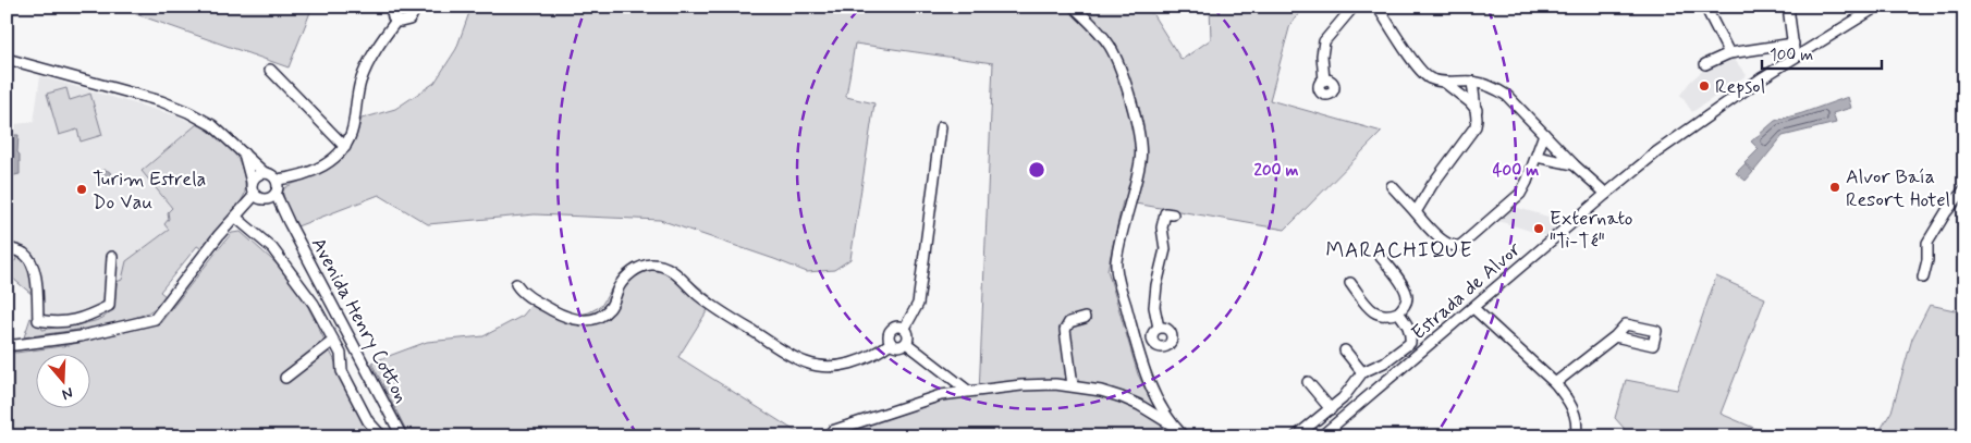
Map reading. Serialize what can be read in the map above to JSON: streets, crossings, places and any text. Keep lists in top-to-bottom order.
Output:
{
  "streets": {
    "street": ["Estrada de Alvor", "Avenida Henry Cotton"]
  },
  "districts": ["MARACHIQUE"],
  "places": [
    "Repsol",
    "Alvor Baía Resort Hotel",
    "Turim Estrela Do Vau",
    "Externato \"Ti-Té\""
  ],
  "scale_bar": "100 m",
  "north": "bottom",
  "rings": ["200 m", "400 m"]
}
